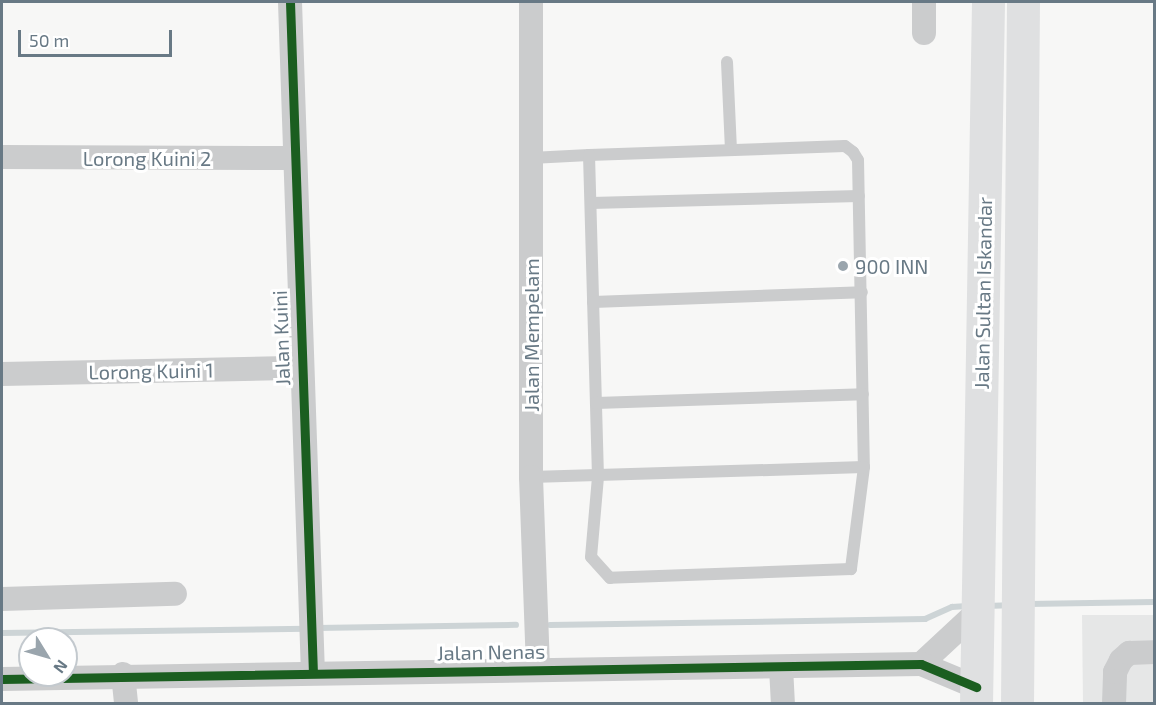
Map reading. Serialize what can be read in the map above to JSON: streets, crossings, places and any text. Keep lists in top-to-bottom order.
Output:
{
  "streets": {
    "main road": ["Jalan Sultan Iskandar"],
    "street": [
      "Lorong Kuini 2",
      "Jalan Mempelam",
      "Jalan Kuini",
      "Lorong Kuini 1",
      "Jalan Nenas"
    ]
  },
  "crossings": [
    ["Lorong Kuini 2", "Jalan Kuini"],
    ["Jalan Sultan Iskandar", "Jalan Nenas"],
    ["Jalan Mempelam", "Jalan Nenas"],
    ["Jalan Kuini", "Lorong Kuini 1"],
    ["Jalan Kuini", "Jalan Nenas"]
  ],
  "places": ["900 INN"],
  "scale_bar": "50 m",
  "north": "bottom right"
}
